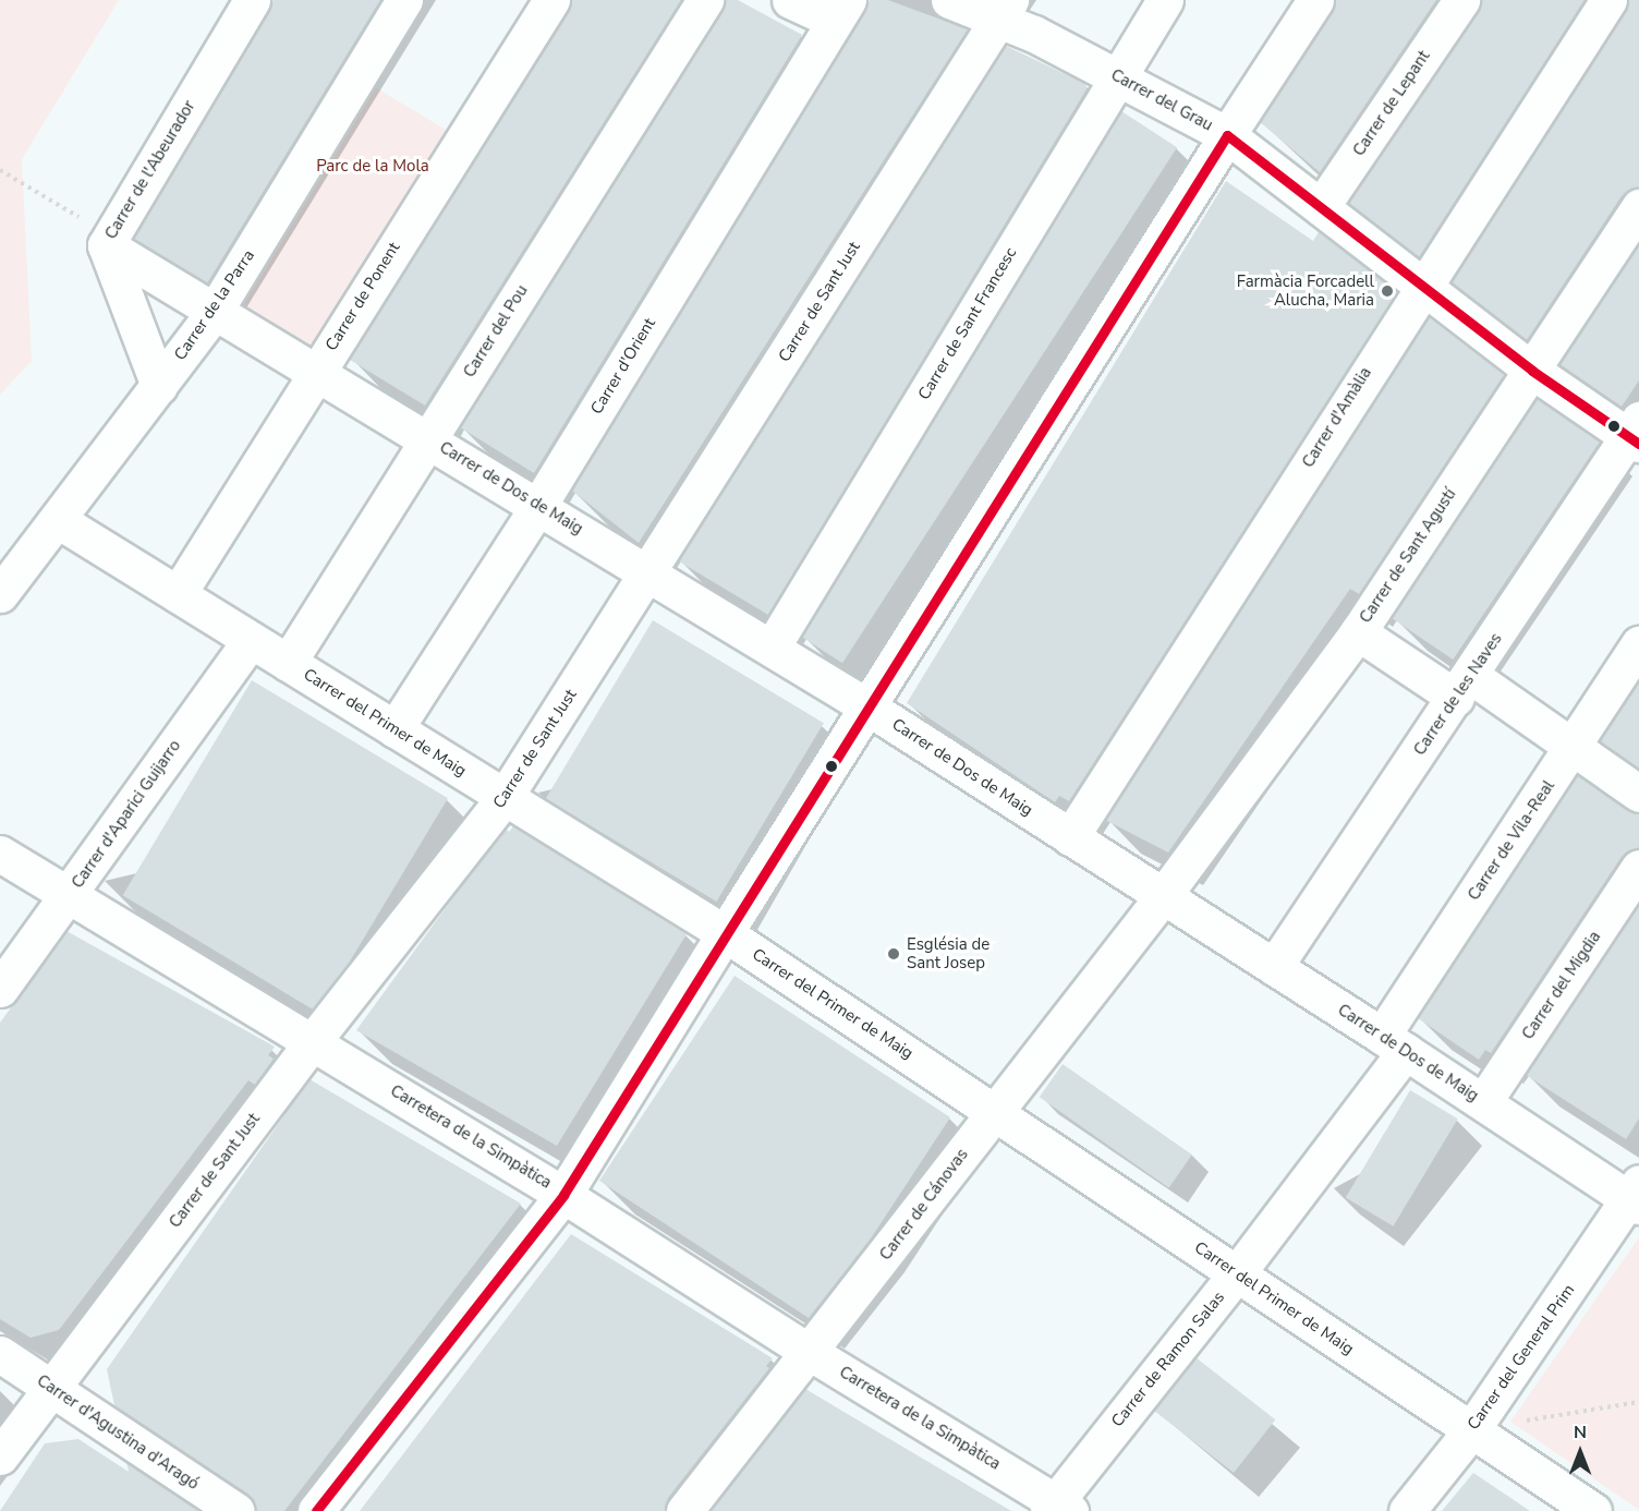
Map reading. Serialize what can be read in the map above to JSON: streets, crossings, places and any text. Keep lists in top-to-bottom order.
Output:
{
  "streets": {
    "street": [
      "Carrer del Grau",
      "Carrer de Lepant",
      "Carrer de l'Abeurador",
      "Carrer de Ponent",
      "Carrer de Sant Just",
      "Carrer de la Parra",
      "Carrer de Sant Francesc",
      "Carrer del Pou",
      "Carrer d'Orient",
      "Carrer d'Amàlia",
      "Carrer de Dos de Maig",
      "Carrer de Sant Agustí",
      "Carrer de les Naves",
      "Carrer del Primer de Maig",
      "Carrer d'Aparici Guijarro",
      "Carrer de Vila-Real",
      "Carrer del Migdia",
      "Carretera de la Simpàtica",
      "Carrer de Cánovas",
      "Carrer del General Prim",
      "Carrer de Ramon Salas",
      "Carrer d'Agustina d'Aragó"
    ]
  },
  "crossings": [
    ["Carrer del Grau", "Carrer de Lepant"],
    ["Carrer del Grau", "Carrer de Sant Just"],
    ["Carrer del Grau", "Carrer de Sant Francesc"],
    ["Carrer del Grau", "Carrer d'Amàlia"],
    ["Carrer del Grau", "Carrer de Sant Agustí"],
    ["Carrer del Grau", "Carrer de les Naves"],
    ["Carrer de l'Abeurador", "Carrer de la Parra"],
    ["Carrer de l'Abeurador", "Carrer de Dos de Maig"],
    ["Carrer de Ponent", "Carrer de Dos de Maig"],
    ["Carrer de Ponent", "Carrer del Primer de Maig"],
    ["Carrer de Sant Just", "Carrer de Dos de Maig"],
    ["Carrer de Sant Just", "Carrer del Primer de Maig"],
    ["Carrer de Sant Just", "Carretera de la Simpàtica"],
    ["Carrer de Sant Just", "Carrer d'Agustina d'Aragó"],
    ["Carrer de la Parra", "Carrer de Dos de Maig"],
    ["Carrer de la Parra", "Carrer del Primer de Maig"],
    ["Carrer de Sant Francesc", "Carrer de Dos de Maig"],
    ["Carrer del Pou", "Carrer de Dos de Maig"],
    ["Carrer del Pou", "Carrer del Primer de Maig"],
    ["Carrer d'Orient", "Carrer de Dos de Maig"],
    ["Carrer d'Orient", "Carrer del Primer de Maig"],
    ["Carrer d'Amàlia", "Carrer de Dos de Maig"],
    ["Carrer de Dos de Maig", "Carrer de Sant Agustí"],
    ["Carrer de Dos de Maig", "Carrer de les Naves"],
    ["Carrer de Dos de Maig", "Carrer de Vila-Real"],
    ["Carrer de Dos de Maig", "Carrer del Migdia"],
    ["Carrer de Dos de Maig", "Carrer de Cánovas"],
    ["Carrer de Dos de Maig", "Carrer del General Prim"],
    ["Carrer de Dos de Maig", "Carrer de Ramon Salas"],
    ["Carrer de Sant Agustí", "Carrer de Cánovas"],
    ["Carrer del Primer de Maig", "Carrer d'Aparici Guijarro"],
    ["Carrer del Primer de Maig", "Carrer de Cánovas"],
    ["Carrer del Primer de Maig", "Carrer del General Prim"],
    ["Carrer del Primer de Maig", "Carrer de Ramon Salas"],
    ["Carrer d'Aparici Guijarro", "Carretera de la Simpàtica"],
    ["Carrer de Vila-Real", "Carrer de Ramon Salas"],
    ["Carretera de la Simpàtica", "Carrer de Cánovas"],
    ["Carretera de la Simpàtica", "Carrer de Ramon Salas"]
  ],
  "parks": ["Parc de la Mola"],
  "places": ["Farmàcia Forcadell Alucha, Maria", "Església de Sant Josep"],
  "north": "top"
}
